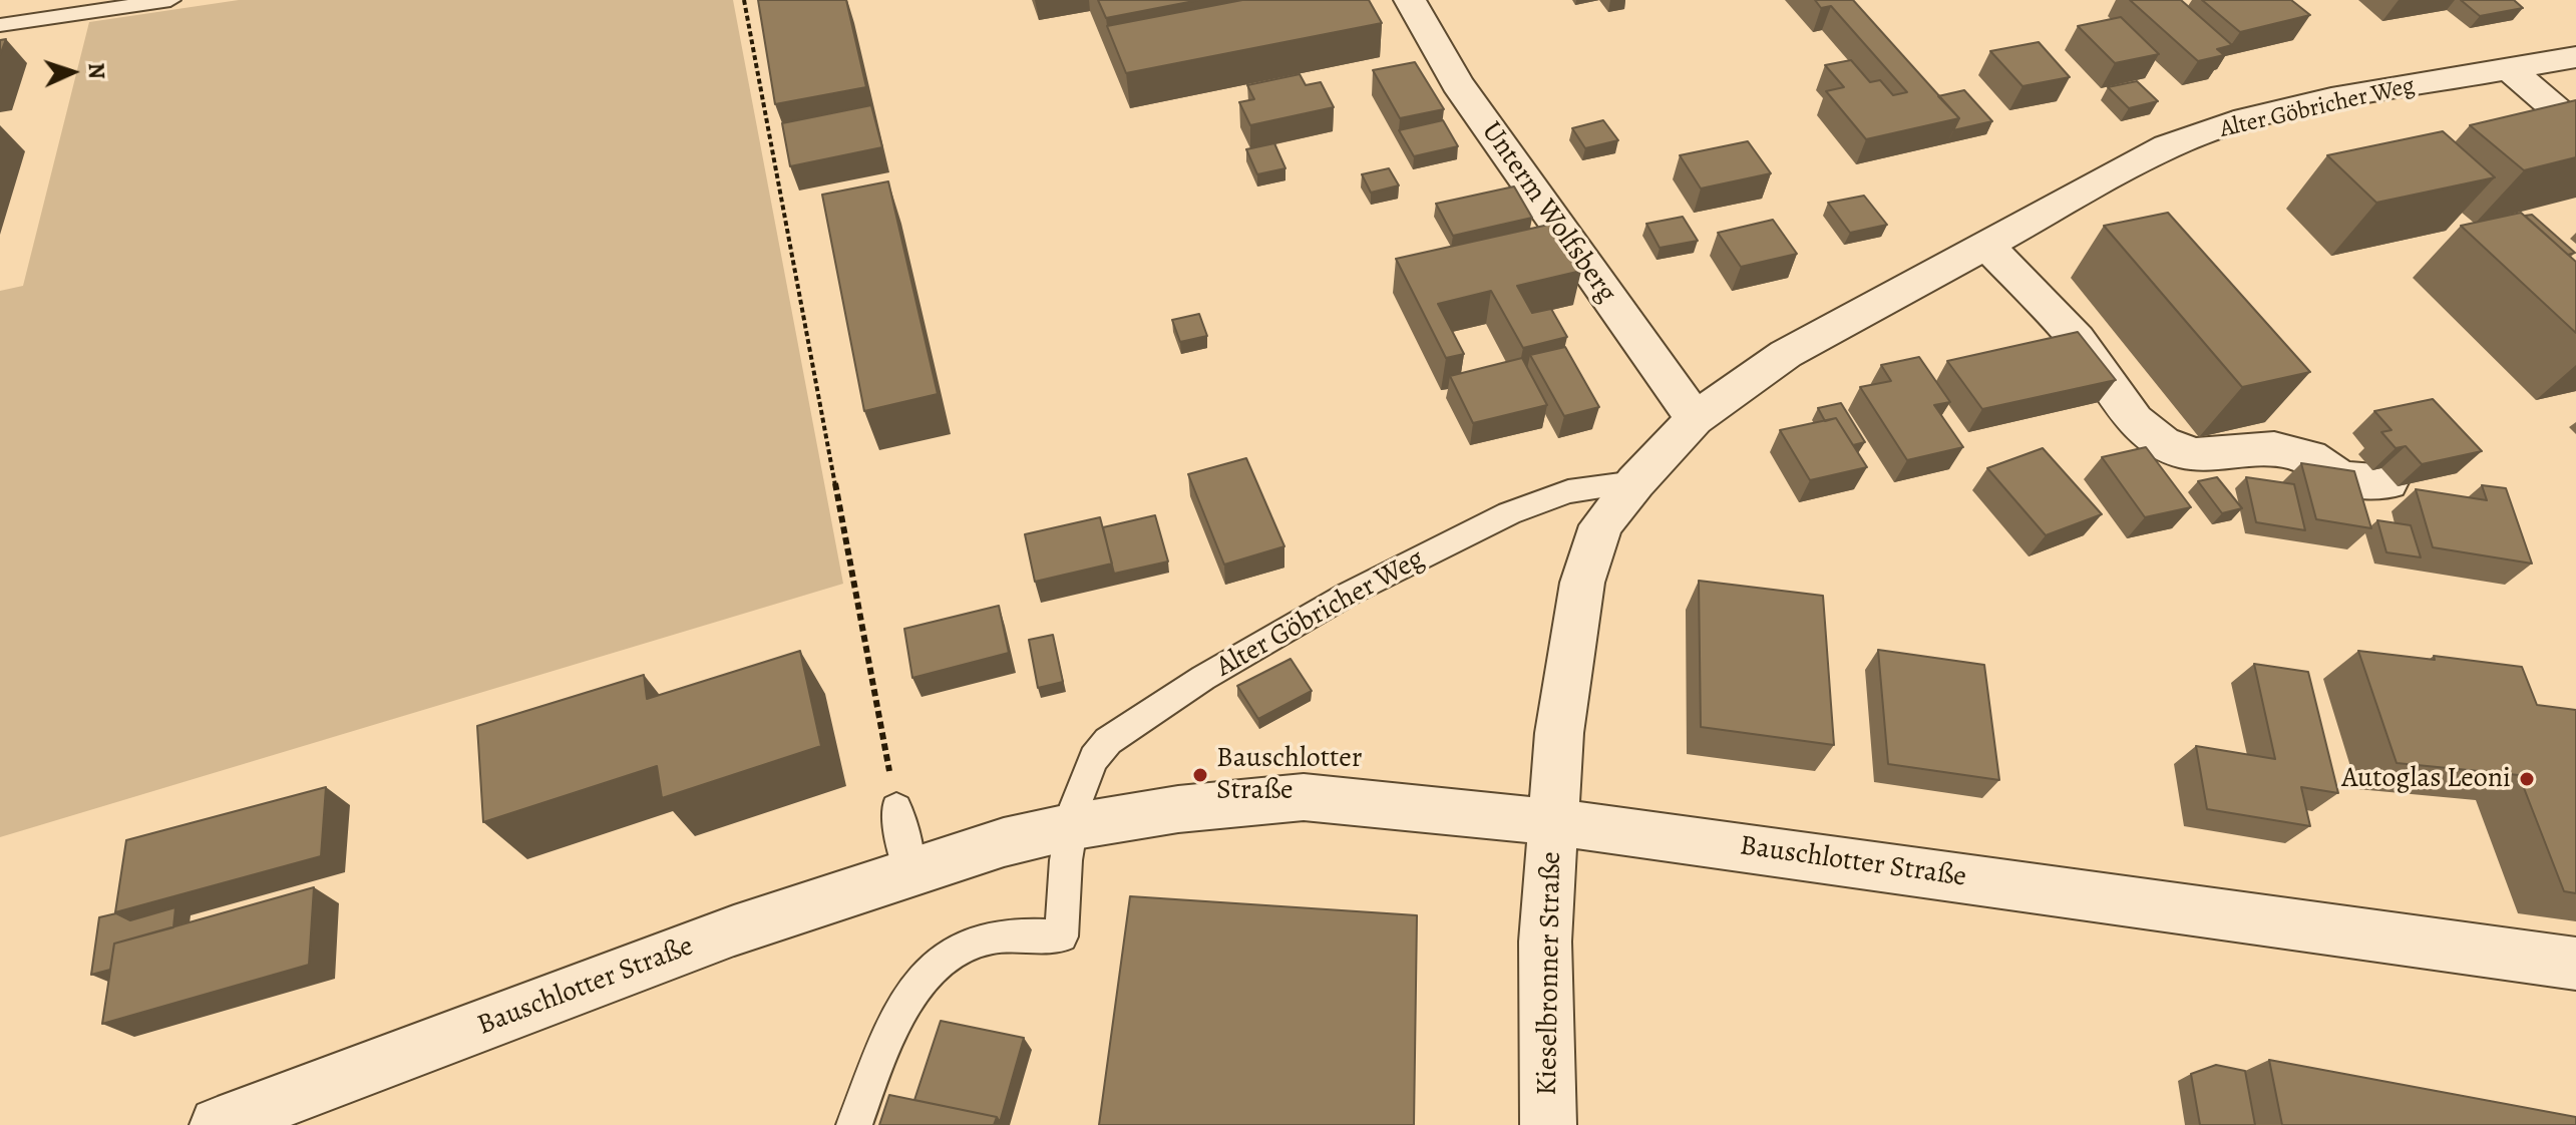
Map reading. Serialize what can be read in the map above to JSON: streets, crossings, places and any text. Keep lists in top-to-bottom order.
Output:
{
  "streets": {
    "street": [
      "Alter Göbricher Weg",
      "Unterm Wolfsberg",
      "Bauschlotter Straße",
      "Kieselbronner Straße"
    ]
  },
  "crossings": [
    ["Alter Göbricher Weg", "Unterm Wolfsberg"],
    ["Alter Göbricher Weg", "Bauschlotter Straße"],
    ["Alter Göbricher Weg", "Kieselbronner Straße"],
    ["Bauschlotter Straße", "Kieselbronner Straße"]
  ],
  "places": ["Bauschlotter Straße", "Autoglas Leoni"],
  "north": "right"
}
